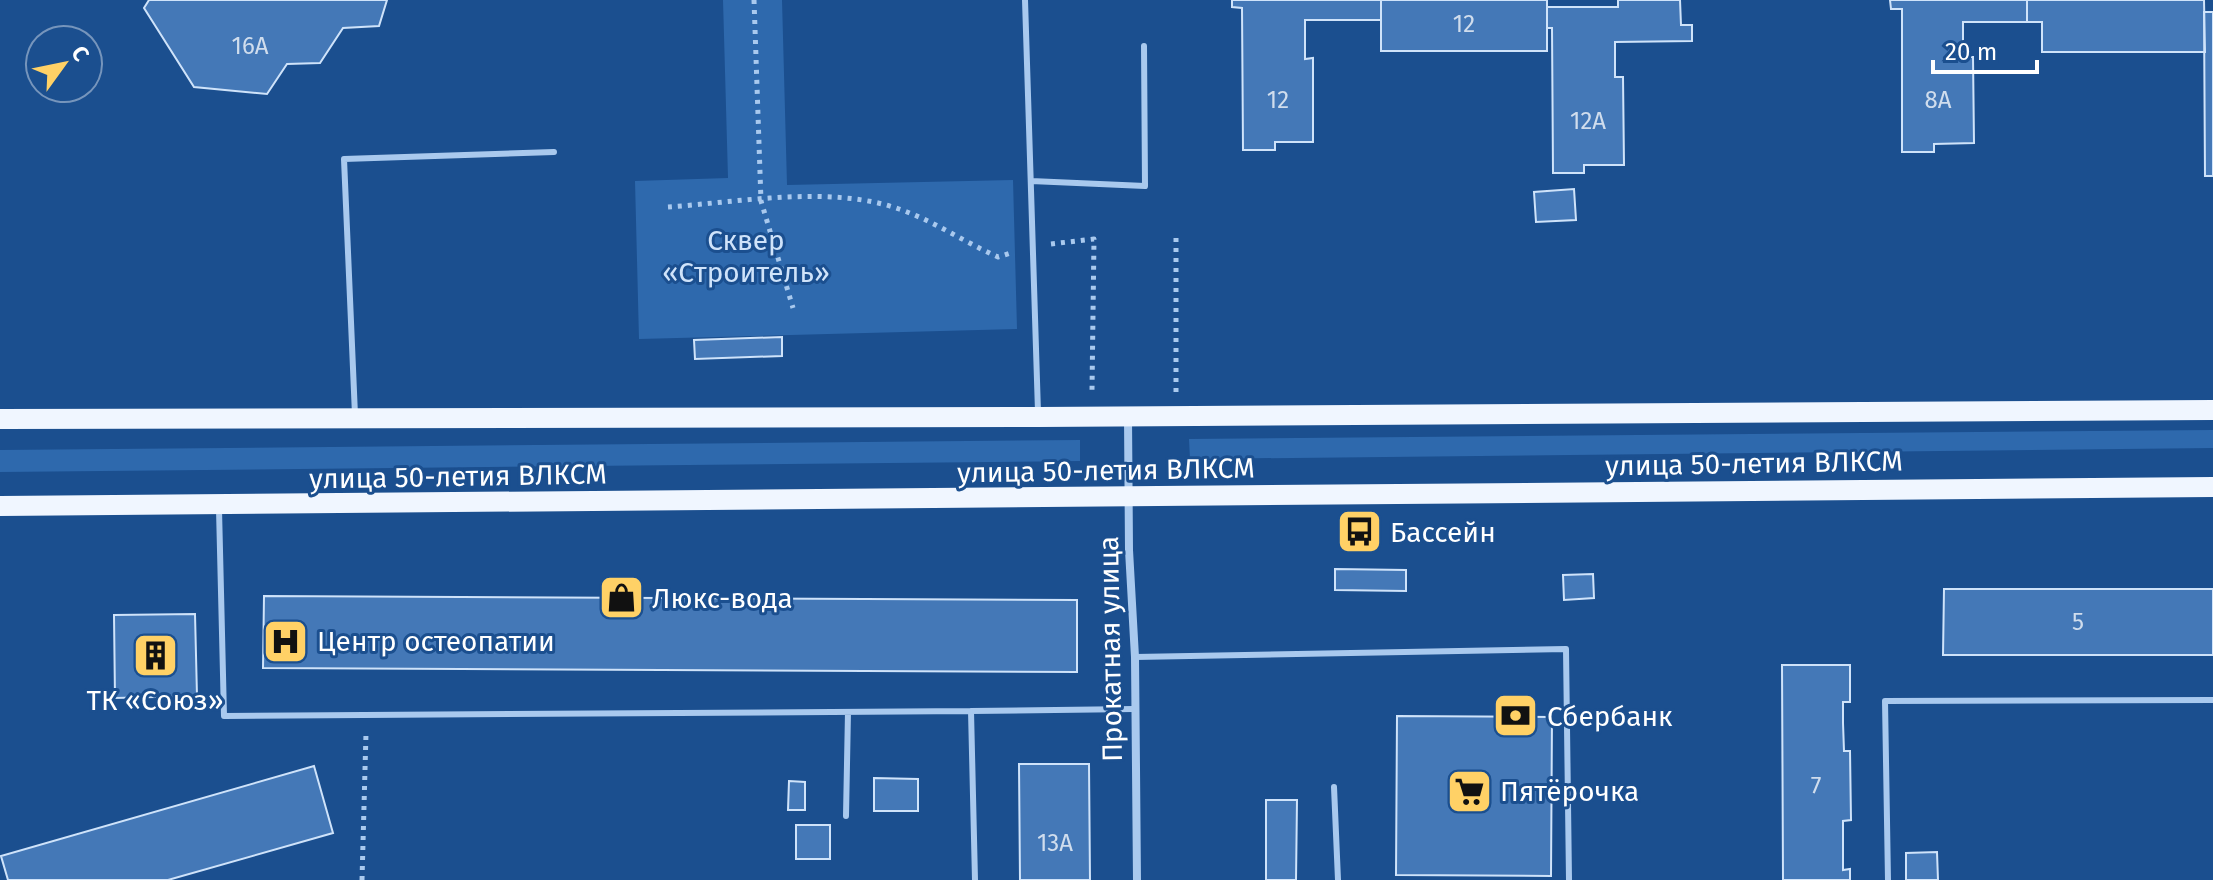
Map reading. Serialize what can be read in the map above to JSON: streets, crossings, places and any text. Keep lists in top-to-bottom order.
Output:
{
  "streets": {
    "main road": ["улица 50-летия ВЛКСМ"],
    "street": ["Прокатная улица"]
  },
  "crossings": [
    ["улица 50-летия ВЛКСМ", "Прокатная улица"]
  ],
  "parks": ["Сквер «Cтроитель»"],
  "places": {
    "bus stop": ["Бассейн"],
    "shop": ["Люкс-вода"],
    "hospital": ["Центр остеопатии"],
    "building": ["ТК «Союз»"],
    "bank": ["Сбербанк"],
    "supermarket": ["Пятёрочка"]
  },
  "house_numbers": [
    "12",
    "16А",
    "12",
    "8А",
    "12А",
    "5",
    "7",
    "13А"
  ],
  "scale_bar": "20 m",
  "north": "top right"
}
